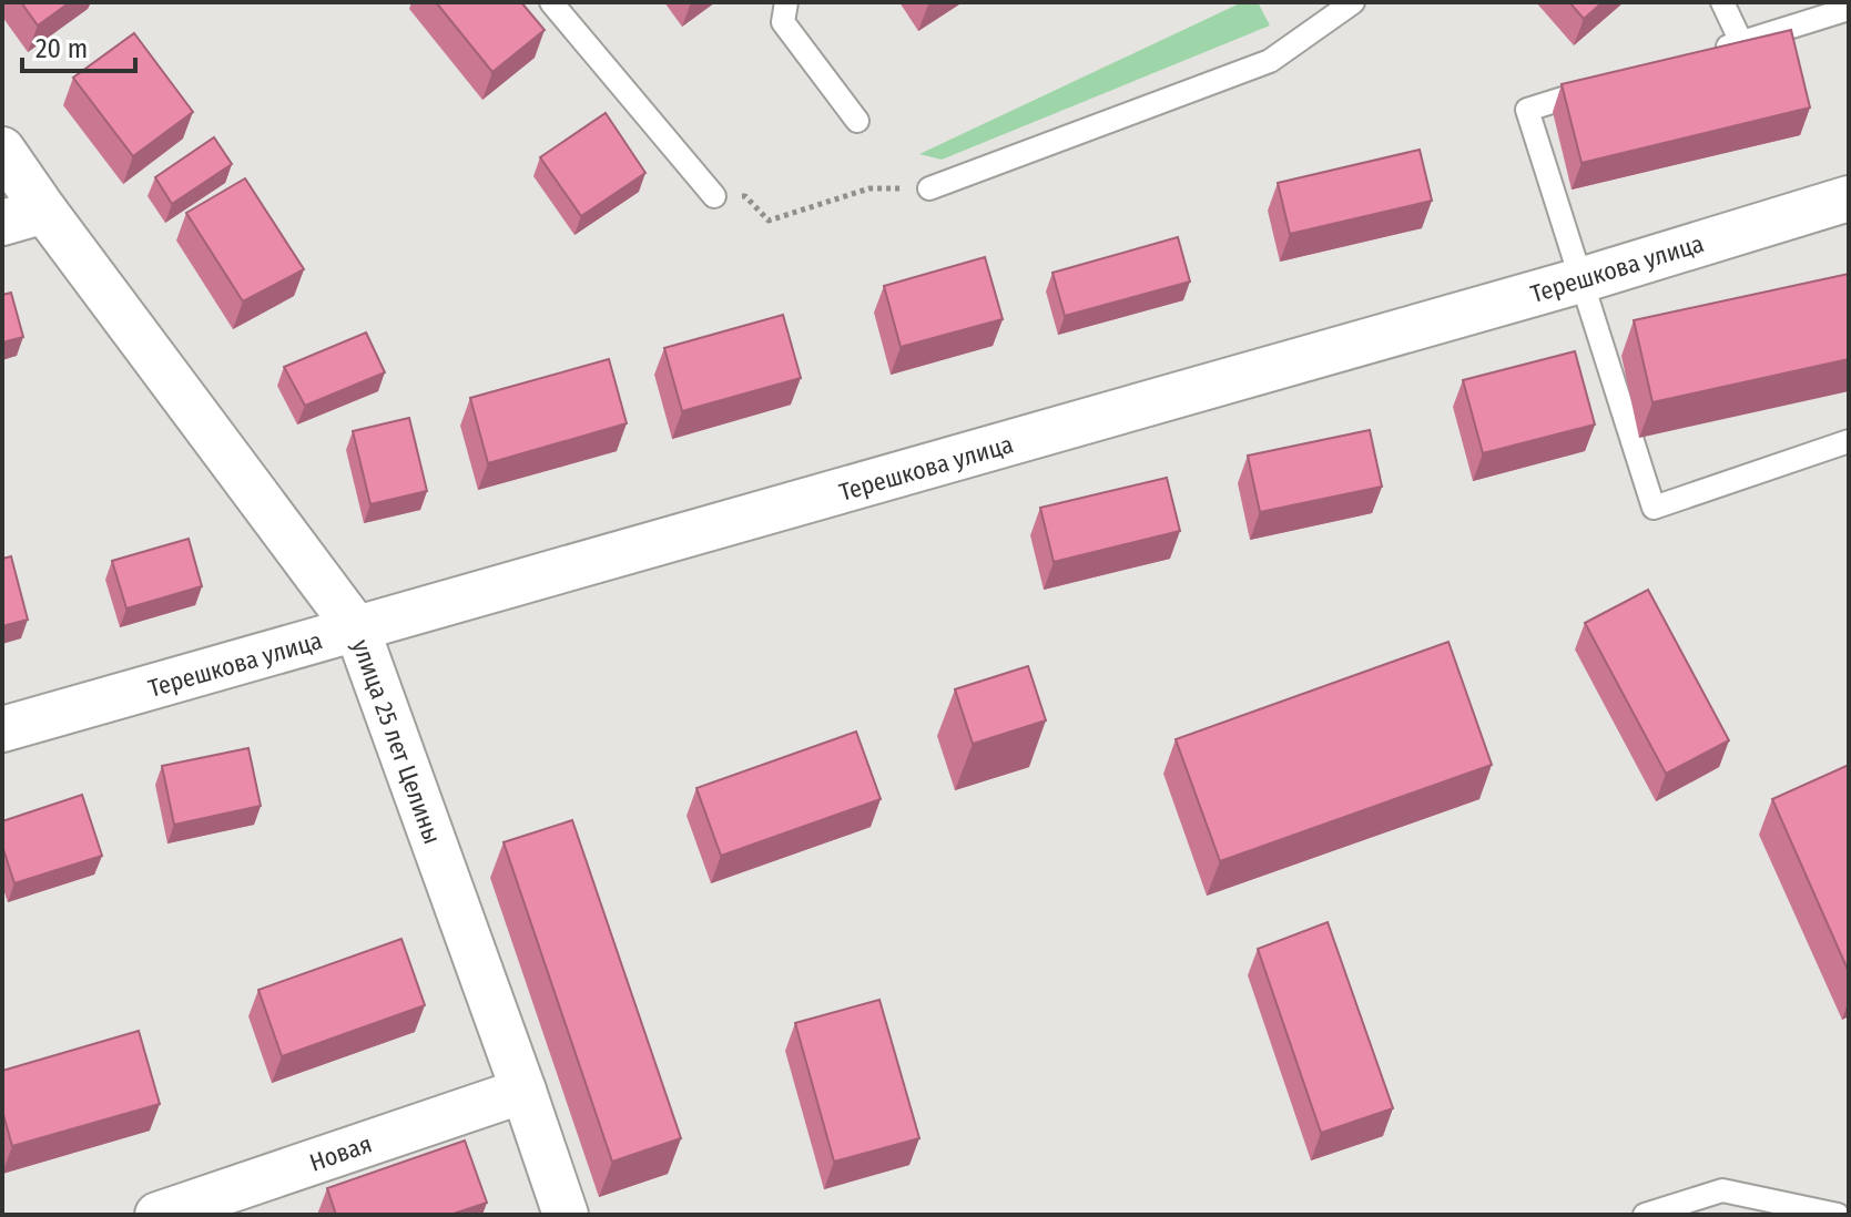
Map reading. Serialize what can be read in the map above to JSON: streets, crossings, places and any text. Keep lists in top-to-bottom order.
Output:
{
  "streets": {
    "street": ["Терешкова улица", "улица 25 лет Целины", "Новая"]
  },
  "crossings": [
    ["Терешкова улица", "улица 25 лет Целины"],
    ["улица 25 лет Целины", "Новая"]
  ],
  "scale_bar": "20 m"
}
